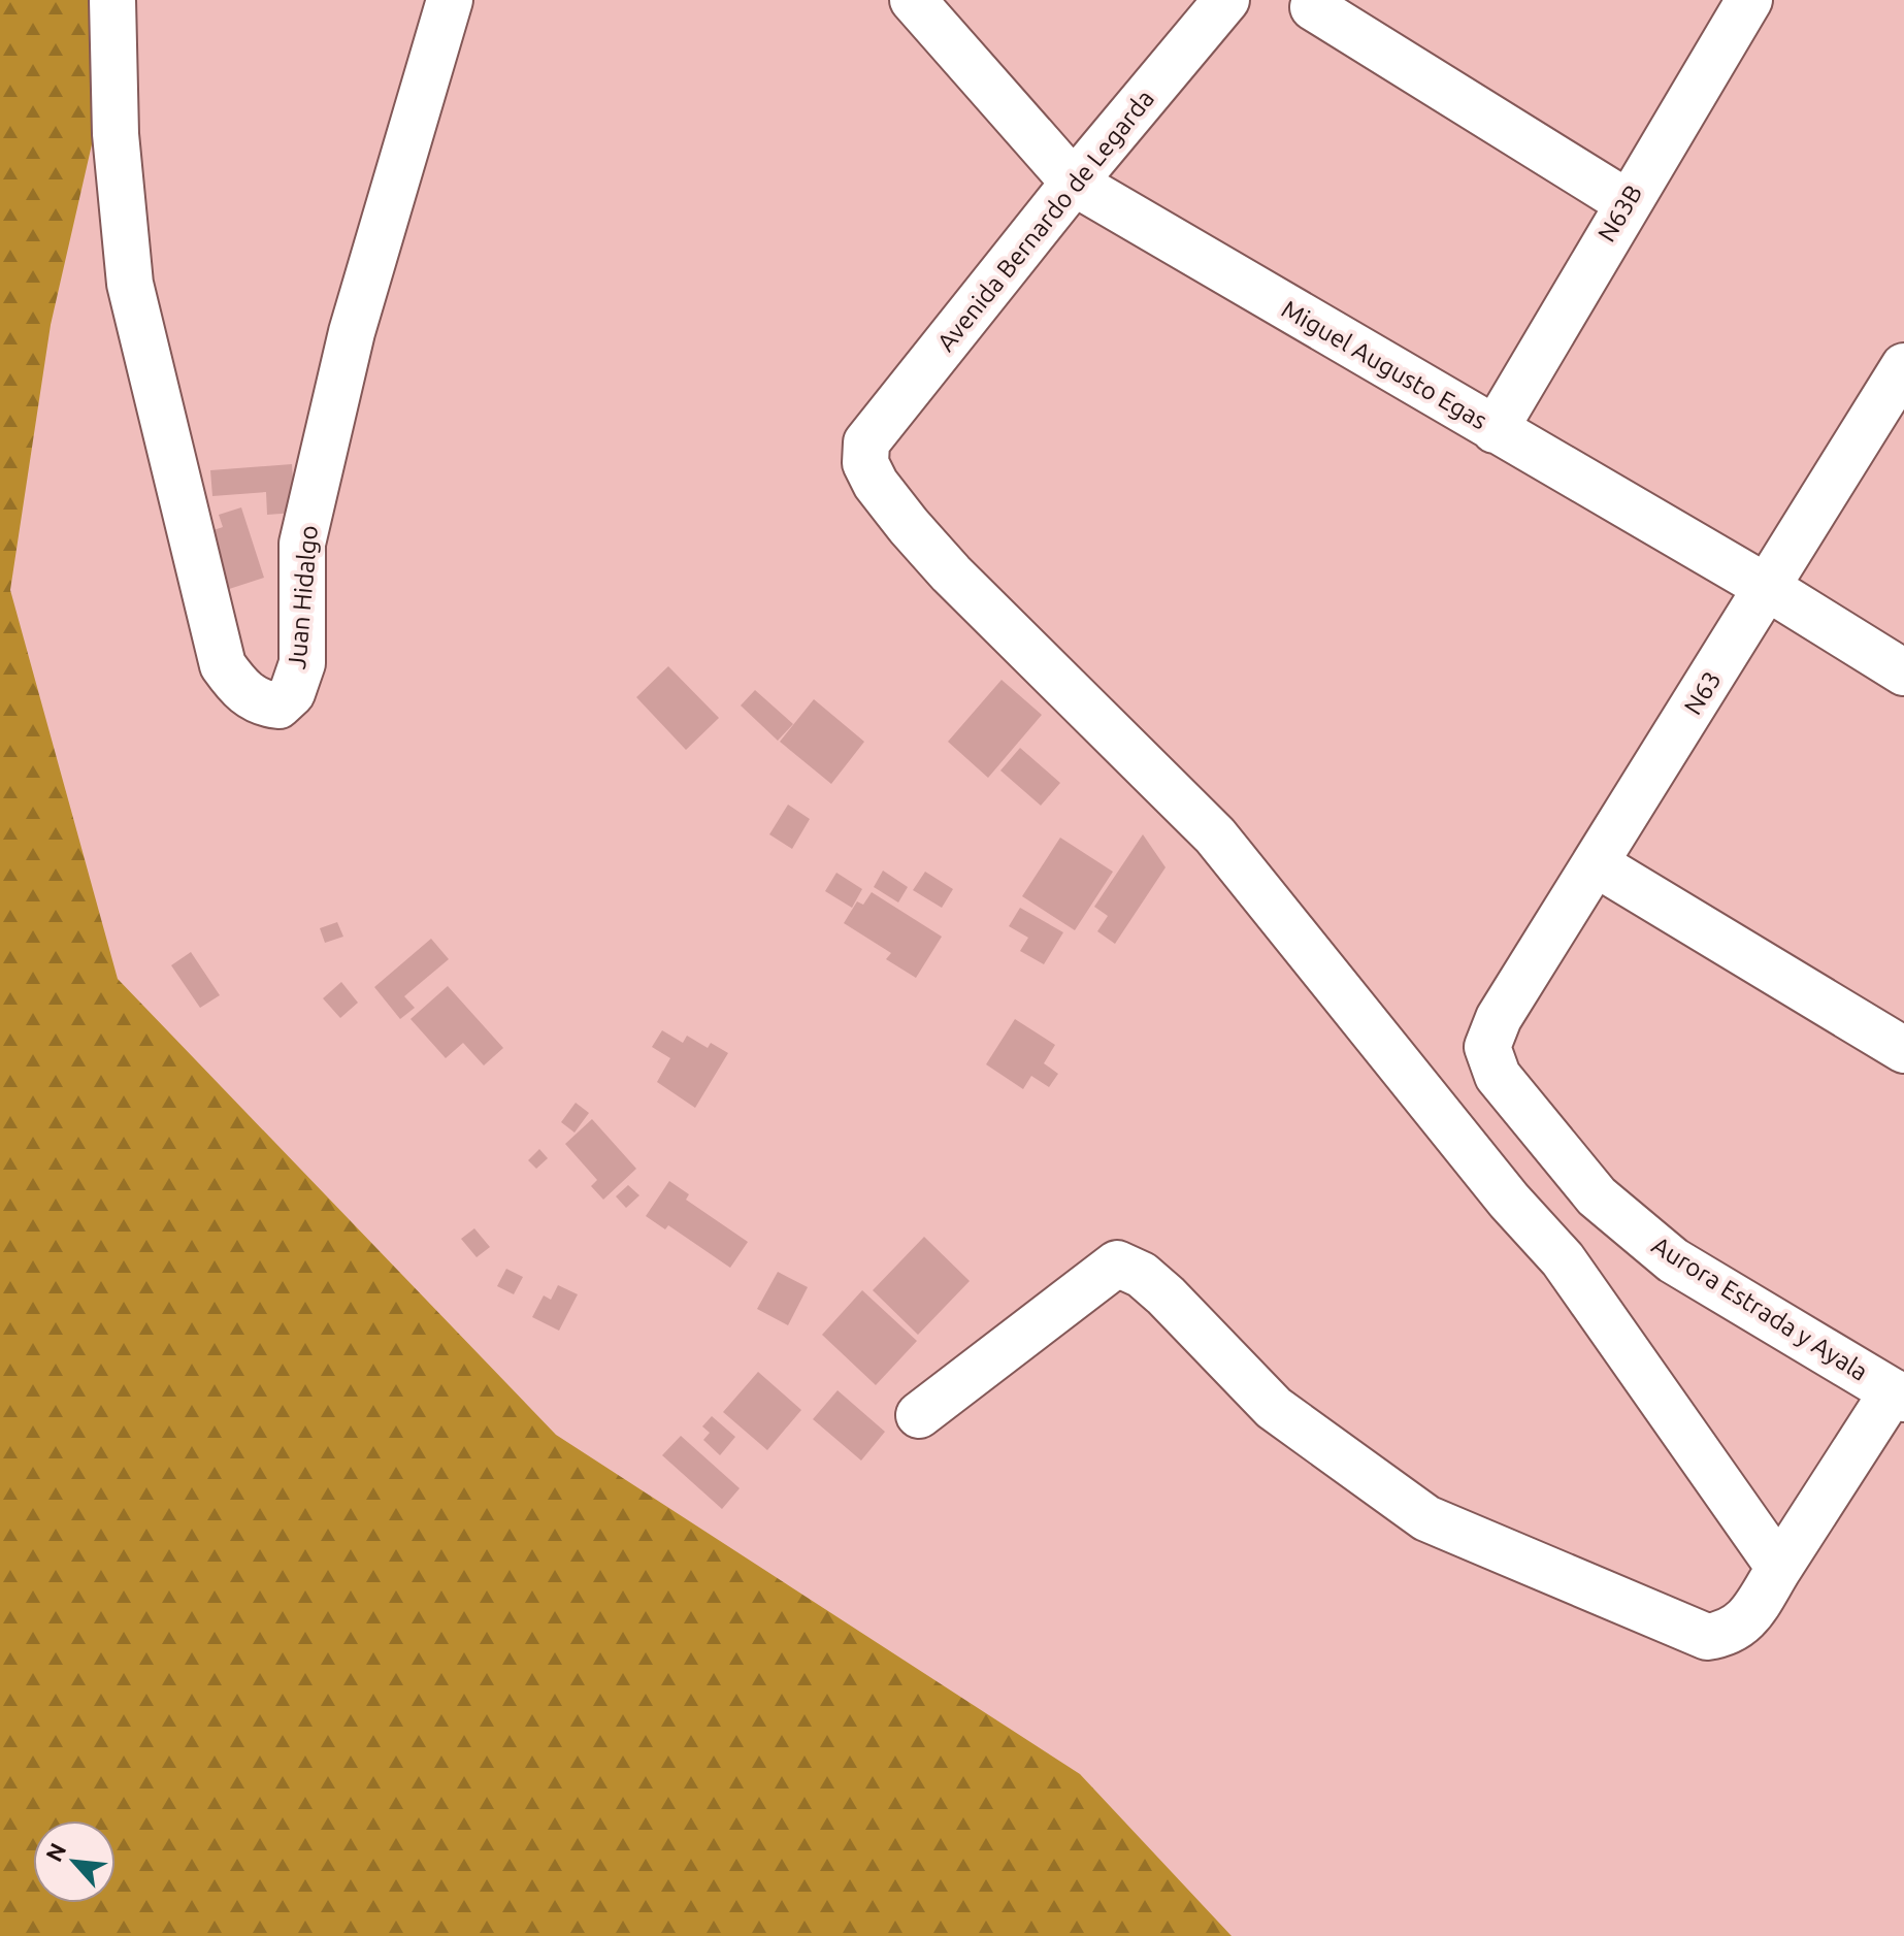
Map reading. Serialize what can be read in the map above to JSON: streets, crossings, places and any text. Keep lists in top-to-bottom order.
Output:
{
  "streets": {
    "street": [
      "N63B",
      "Avenida Bernardo de Legarda",
      "Miguel Augusto Egas",
      "Juan Hidalgo",
      "N63",
      "Aurora Estrada y Ayala"
    ]
  },
  "crossings": [
    ["N63B", "Miguel Augusto Egas"],
    ["Avenida Bernardo de Legarda", "Miguel Augusto Egas"],
    ["Miguel Augusto Egas", "N63"],
    ["N63", "Aurora Estrada y Ayala"]
  ],
  "north": "top left"
}
